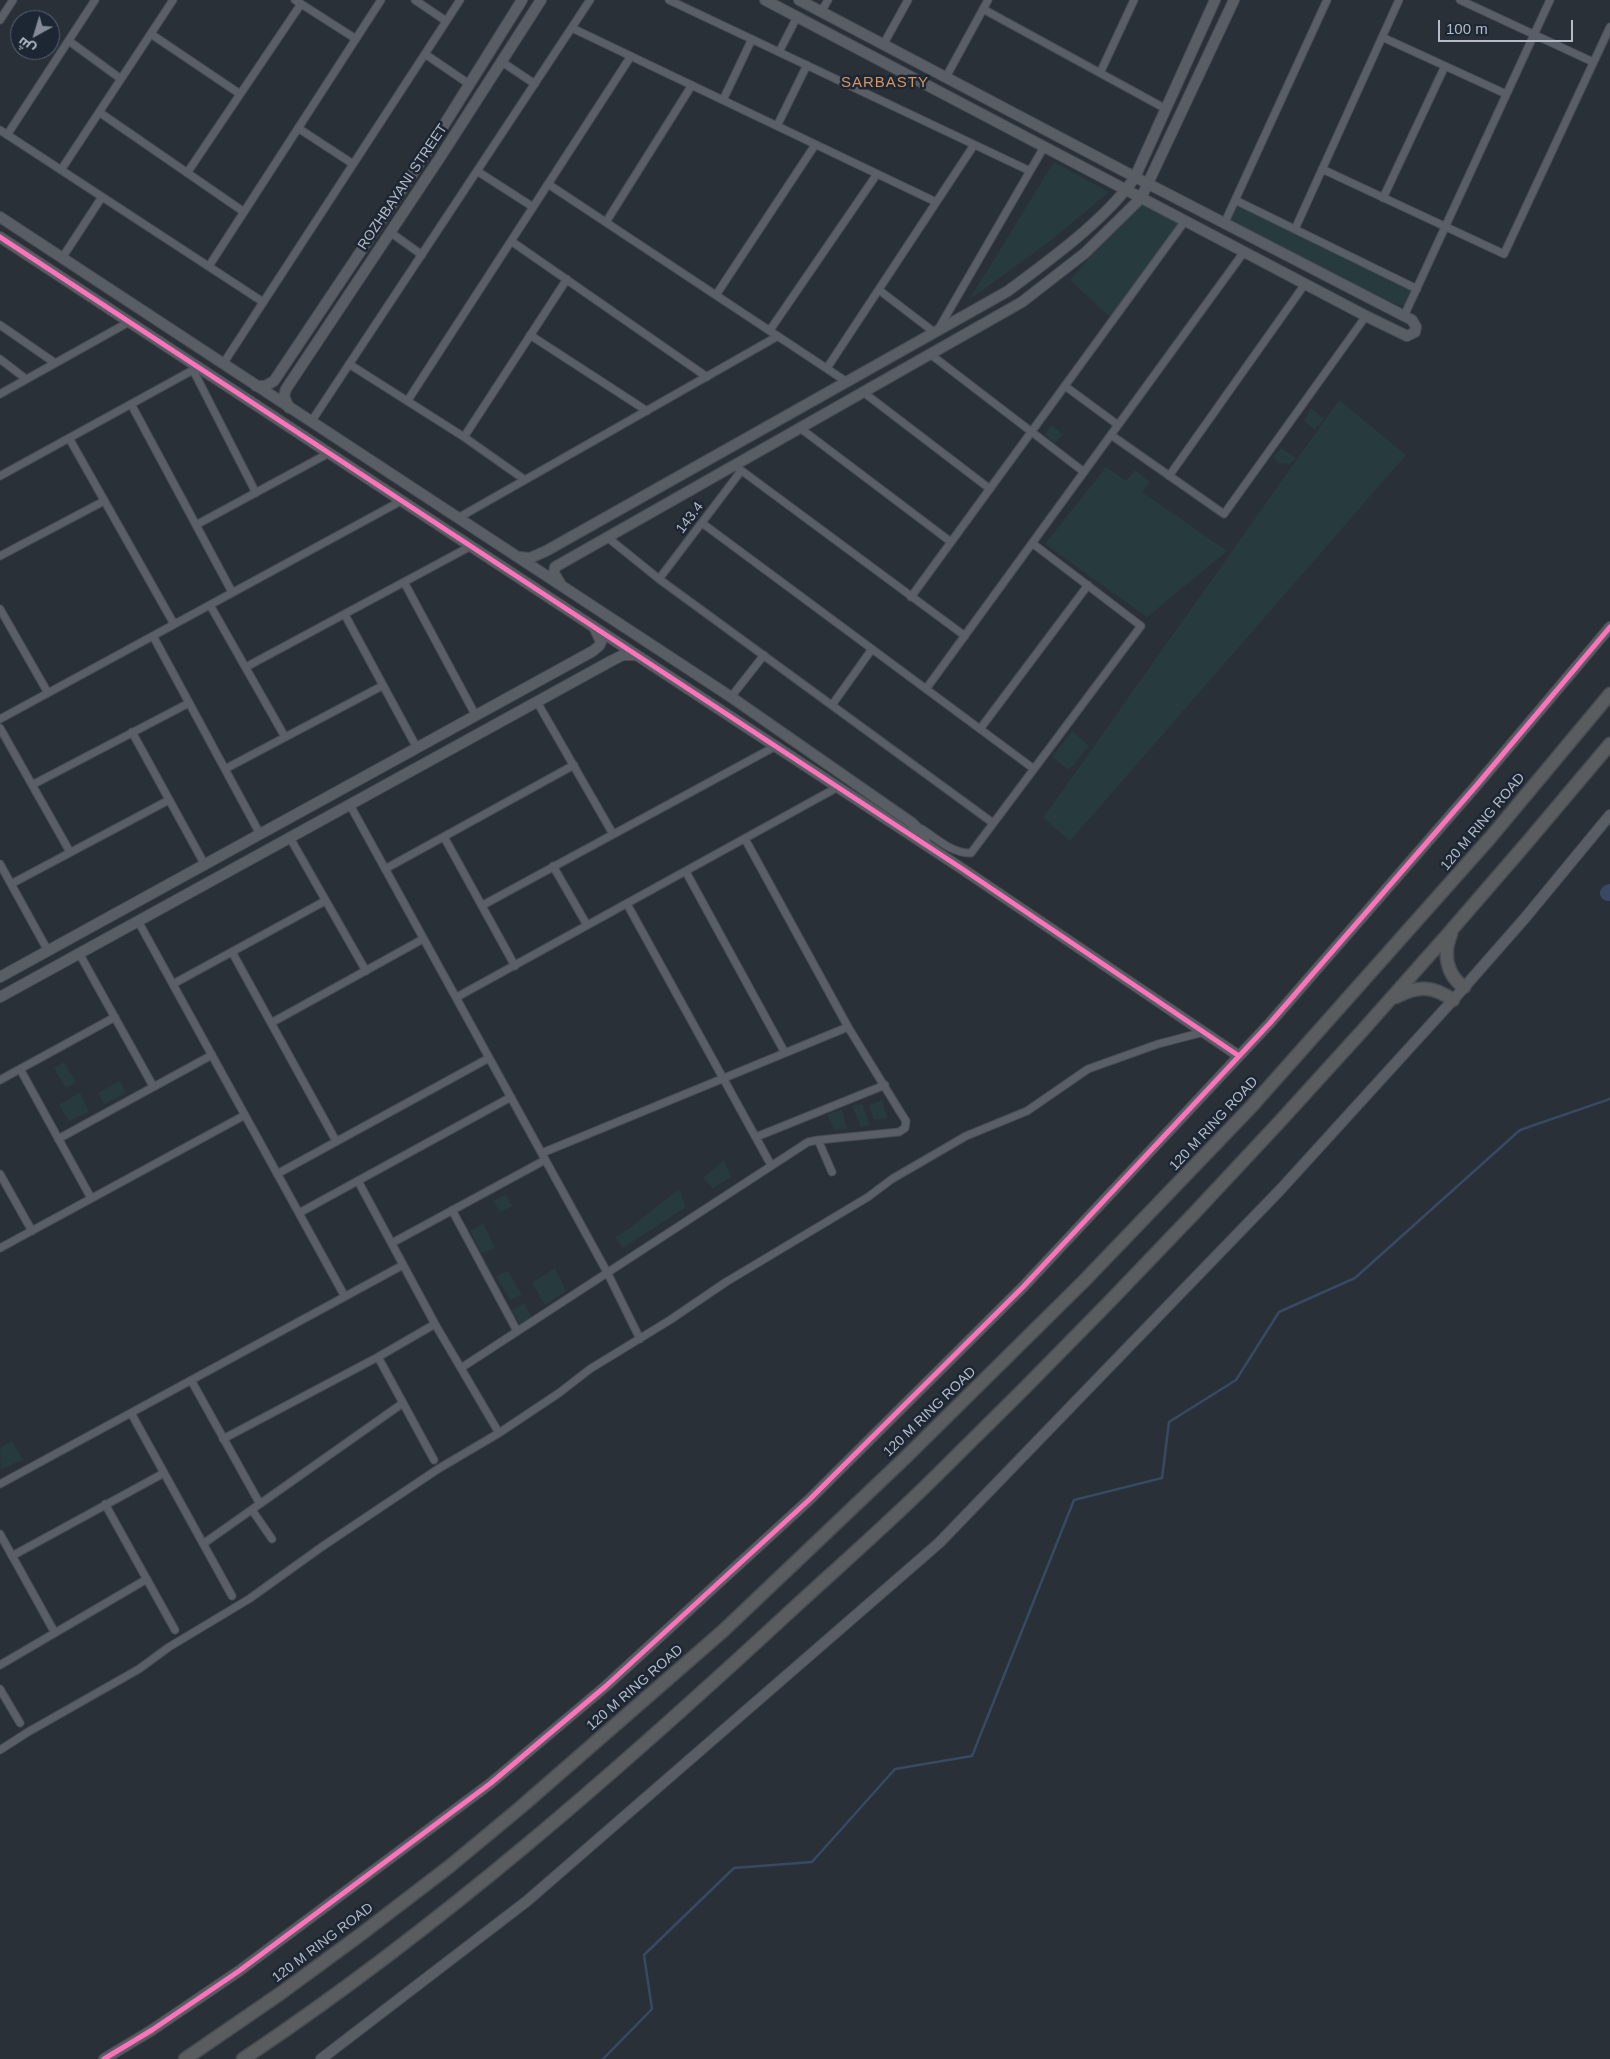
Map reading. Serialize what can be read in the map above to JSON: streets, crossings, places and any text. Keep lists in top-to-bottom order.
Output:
{
  "streets": {
    "highway": ["120 M RING ROAD"],
    "street": ["ROZHBAYANI STREET", "143.4"]
  },
  "districts": ["SARBASTY"],
  "scale_bar": "100 m",
  "north": "bottom left"
}
